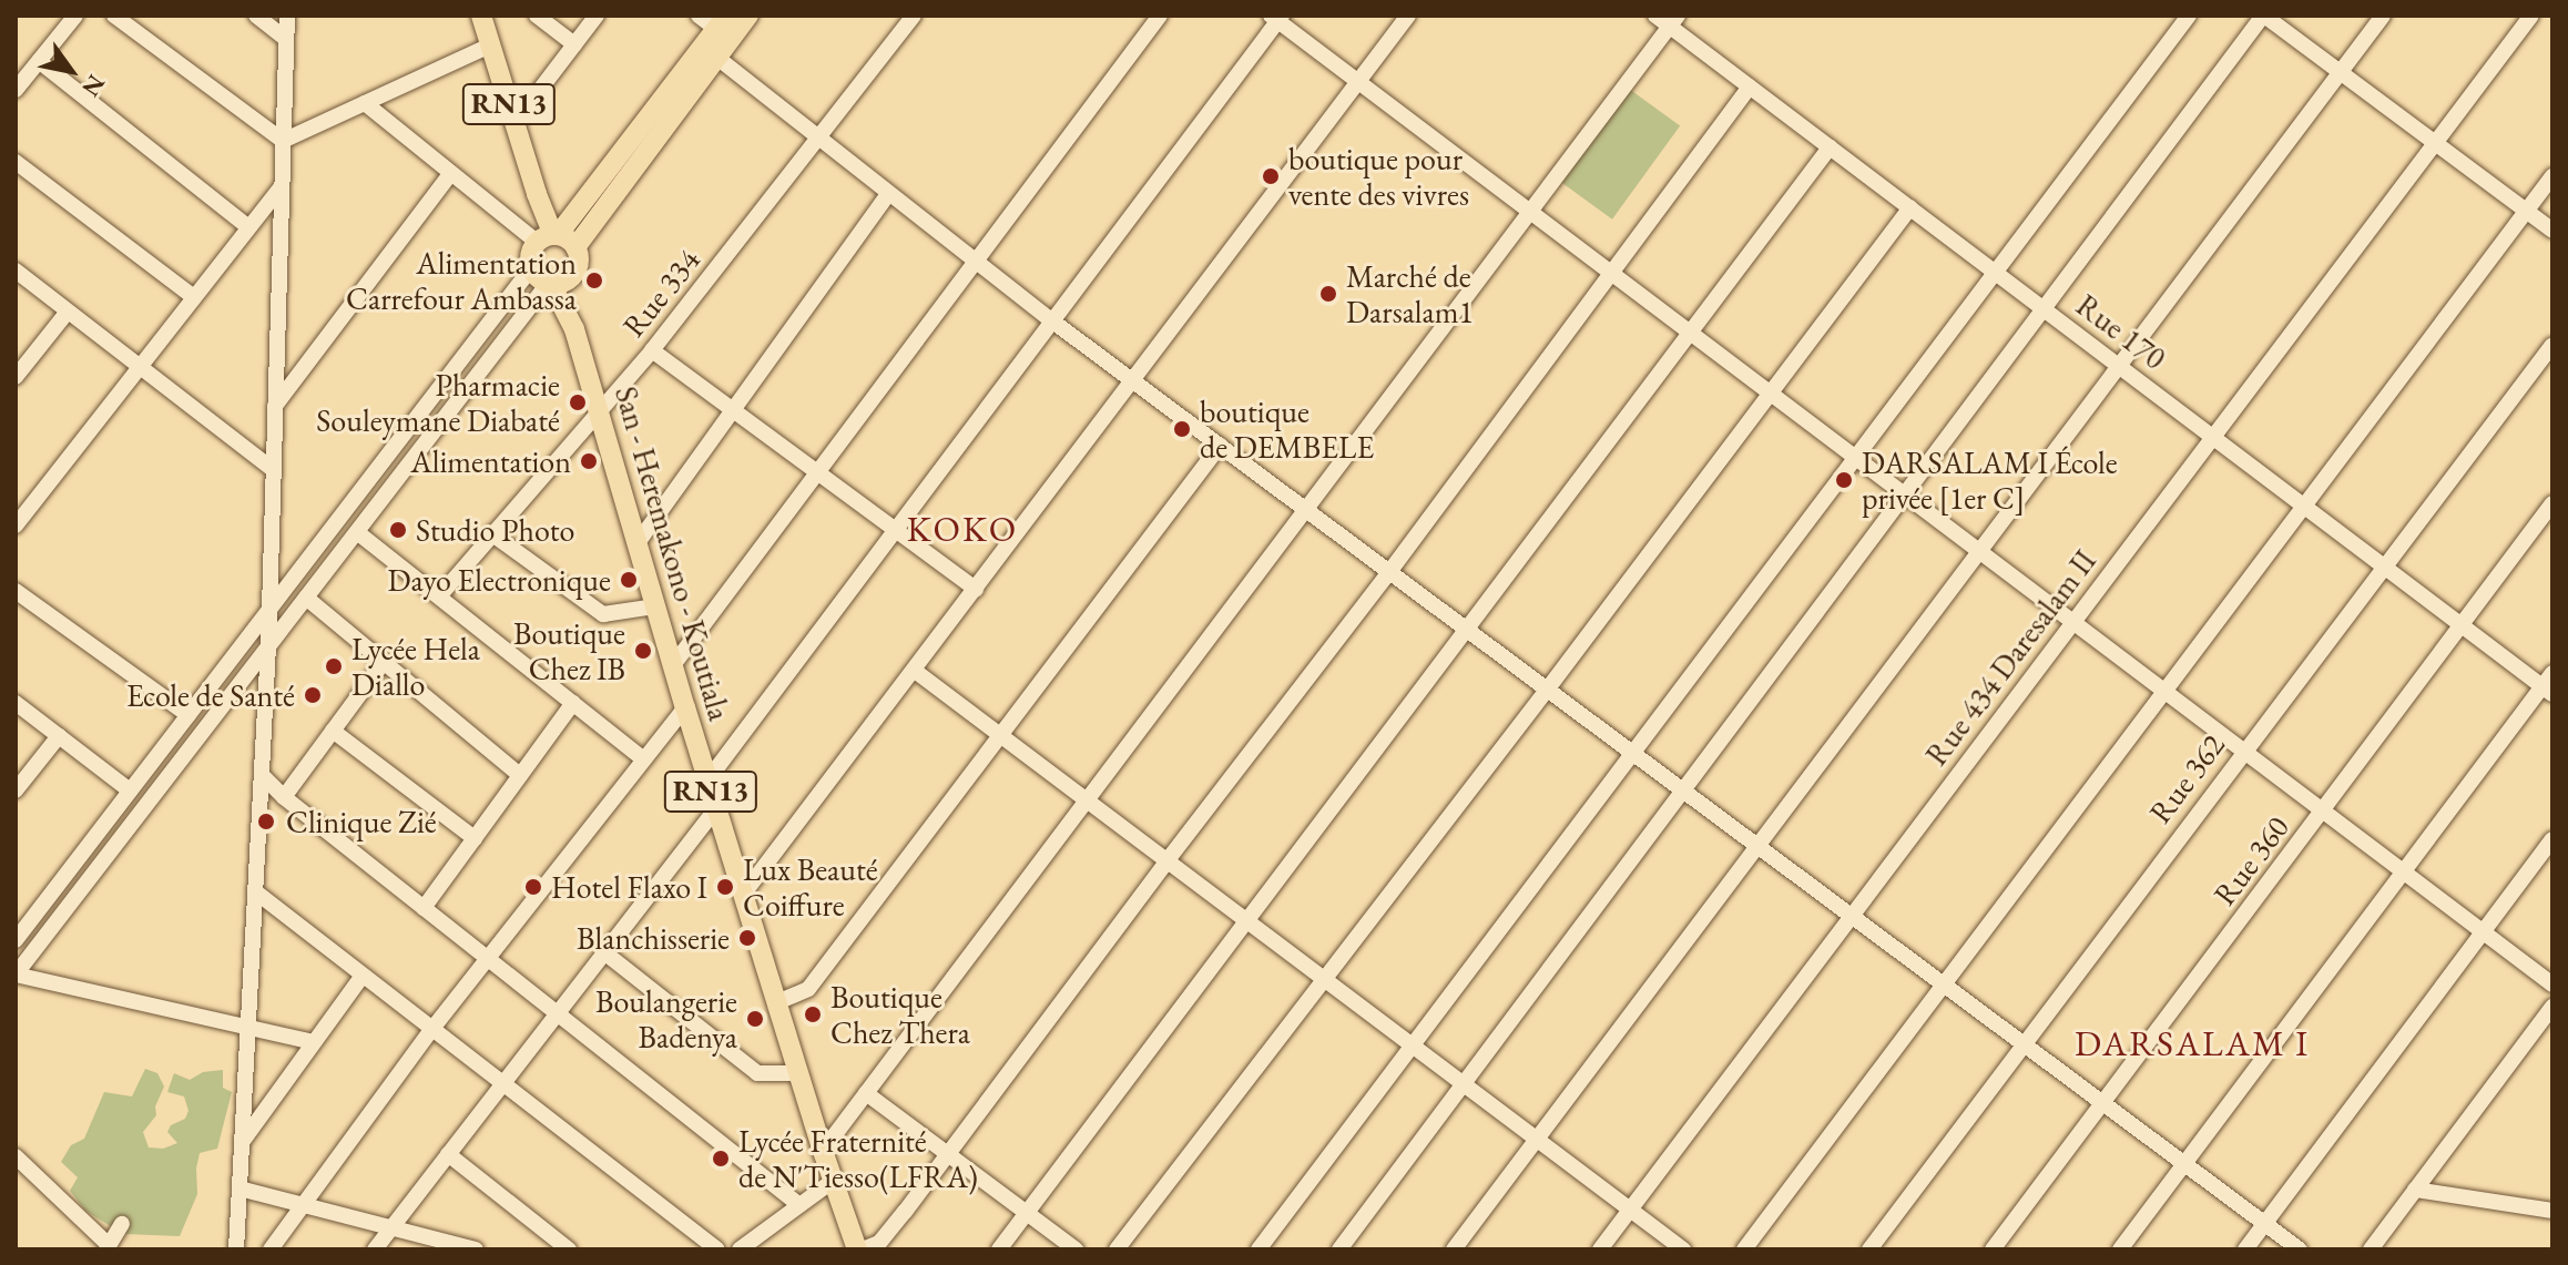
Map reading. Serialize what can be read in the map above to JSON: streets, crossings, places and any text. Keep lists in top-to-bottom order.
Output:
{
  "streets": {
    "main road": ["RN13", "San - Heremakono - Koutiala"],
    "street": [
      "Rue 334",
      "Rue 170",
      "Rue 434 Daresalam II",
      "Rue 362",
      "Rue 360"
    ]
  },
  "crossings": [
    ["RN13", "San - Heremakono - Koutiala"],
    ["Rue 334", "San - Heremakono - Koutiala"],
    ["Rue 170", "Rue 434 Daresalam II"],
    ["Rue 170", "Rue 362"],
    ["Rue 170", "Rue 360"]
  ],
  "districts": ["KOKO", "DARSALAM I"],
  "places": [
    "boutique pour vente des vivres",
    "Alimentation Carrefour Ambassa",
    "Marché de Darsalam1",
    "Pharmacie Souleymane Diabaté",
    "boutique de DEMBELE",
    "Alimentation",
    "DARSALAM I École privée [1er C]",
    "Studio Photo",
    "Dayo Electronique",
    "Boutique Chez IB",
    "Lycée Hela Diallo",
    "Ecole de Santé",
    "Clinique Zié",
    "Hotel Flaxo I",
    "Lux Beauté Coiffure",
    "Blanchisserie",
    "Boutique Chez Thera",
    "Boulangerie Badenya",
    "Lycée Fraternité de N'Tiesso(LFRA)"
  ],
  "north": "bottom right"
}
